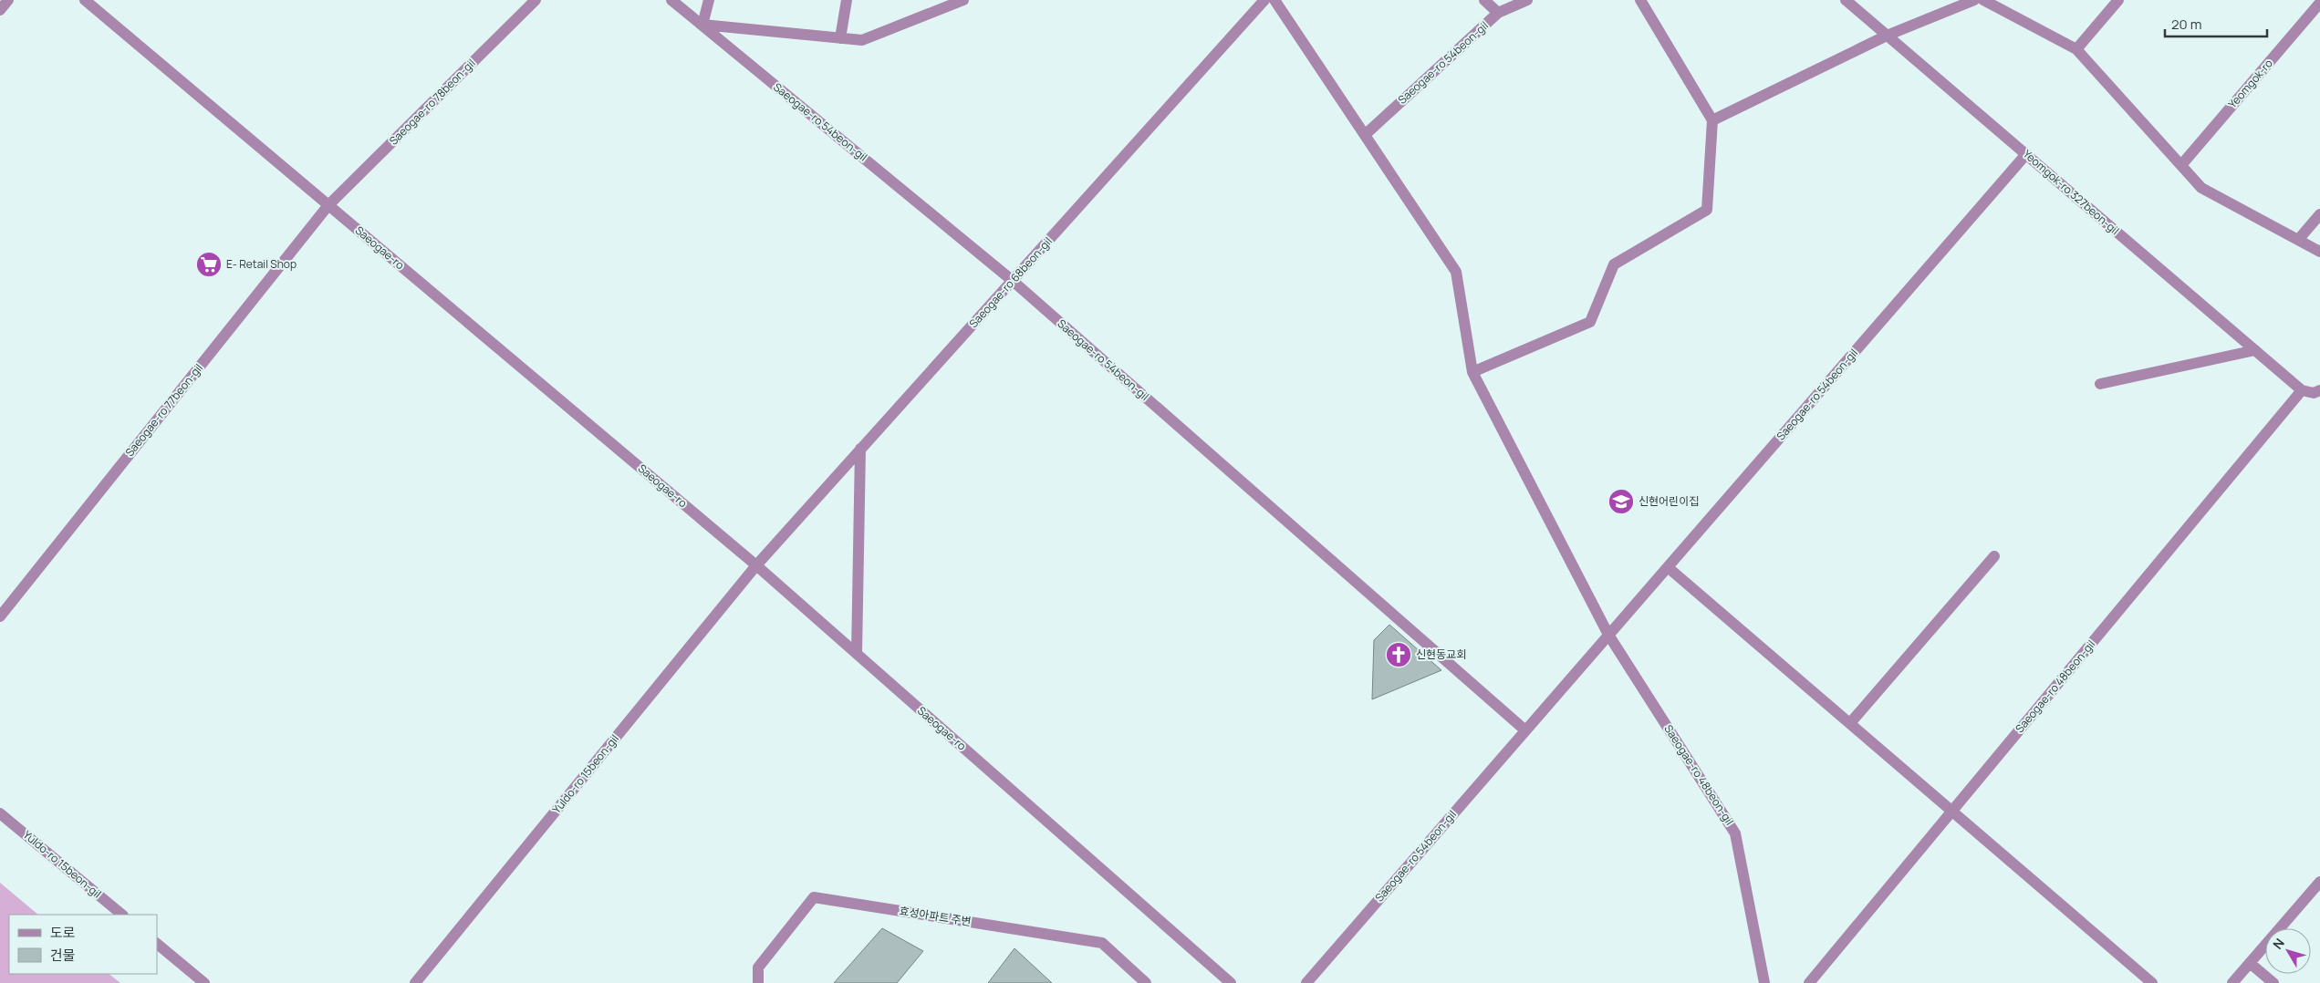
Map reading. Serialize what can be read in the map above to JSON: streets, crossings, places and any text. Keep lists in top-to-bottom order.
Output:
{
  "streets": {
    "street": [
      "Saeogae-ro 54beon-gil",
      "Yeomgok-ro",
      "Saeogae-ro 78beon-gil",
      "Yeomgok-ro 327beon-gil",
      "Saeogae-ro",
      "Saeogae-ro 68beon-gil",
      "Saeogae-ro 77beon-gil",
      "Saeogae-ro 48beon-gil",
      "Yuldo-ro 15beon-gil",
      "효성아파트 주변"
    ]
  },
  "crossings": [
    ["Saeogae-ro 54beon-gil", "Yeomgok-ro 327beon-gil"],
    ["Saeogae-ro 54beon-gil", "Saeogae-ro 68beon-gil"],
    ["Saeogae-ro 54beon-gil", "Saeogae-ro 48beon-gil"],
    ["Saeogae-ro 78beon-gil", "Saeogae-ro"],
    ["Saeogae-ro 78beon-gil", "Saeogae-ro 77beon-gil"],
    ["Yeomgok-ro 327beon-gil", "Saeogae-ro 48beon-gil"],
    ["Saeogae-ro", "Saeogae-ro 68beon-gil"],
    ["Saeogae-ro", "Saeogae-ro 77beon-gil"],
    ["Saeogae-ro", "Yuldo-ro 15beon-gil"],
    ["Saeogae-ro 68beon-gil", "Yuldo-ro 15beon-gil"]
  ],
  "places": {
    "supermarket": ["E- Retail Shop"],
    "school or university": ["신현어린이집"],
    "church": ["신현동교회"]
  },
  "legend": ["도로", "건물"],
  "scale_bar": "20 m",
  "north": "top left"
}
